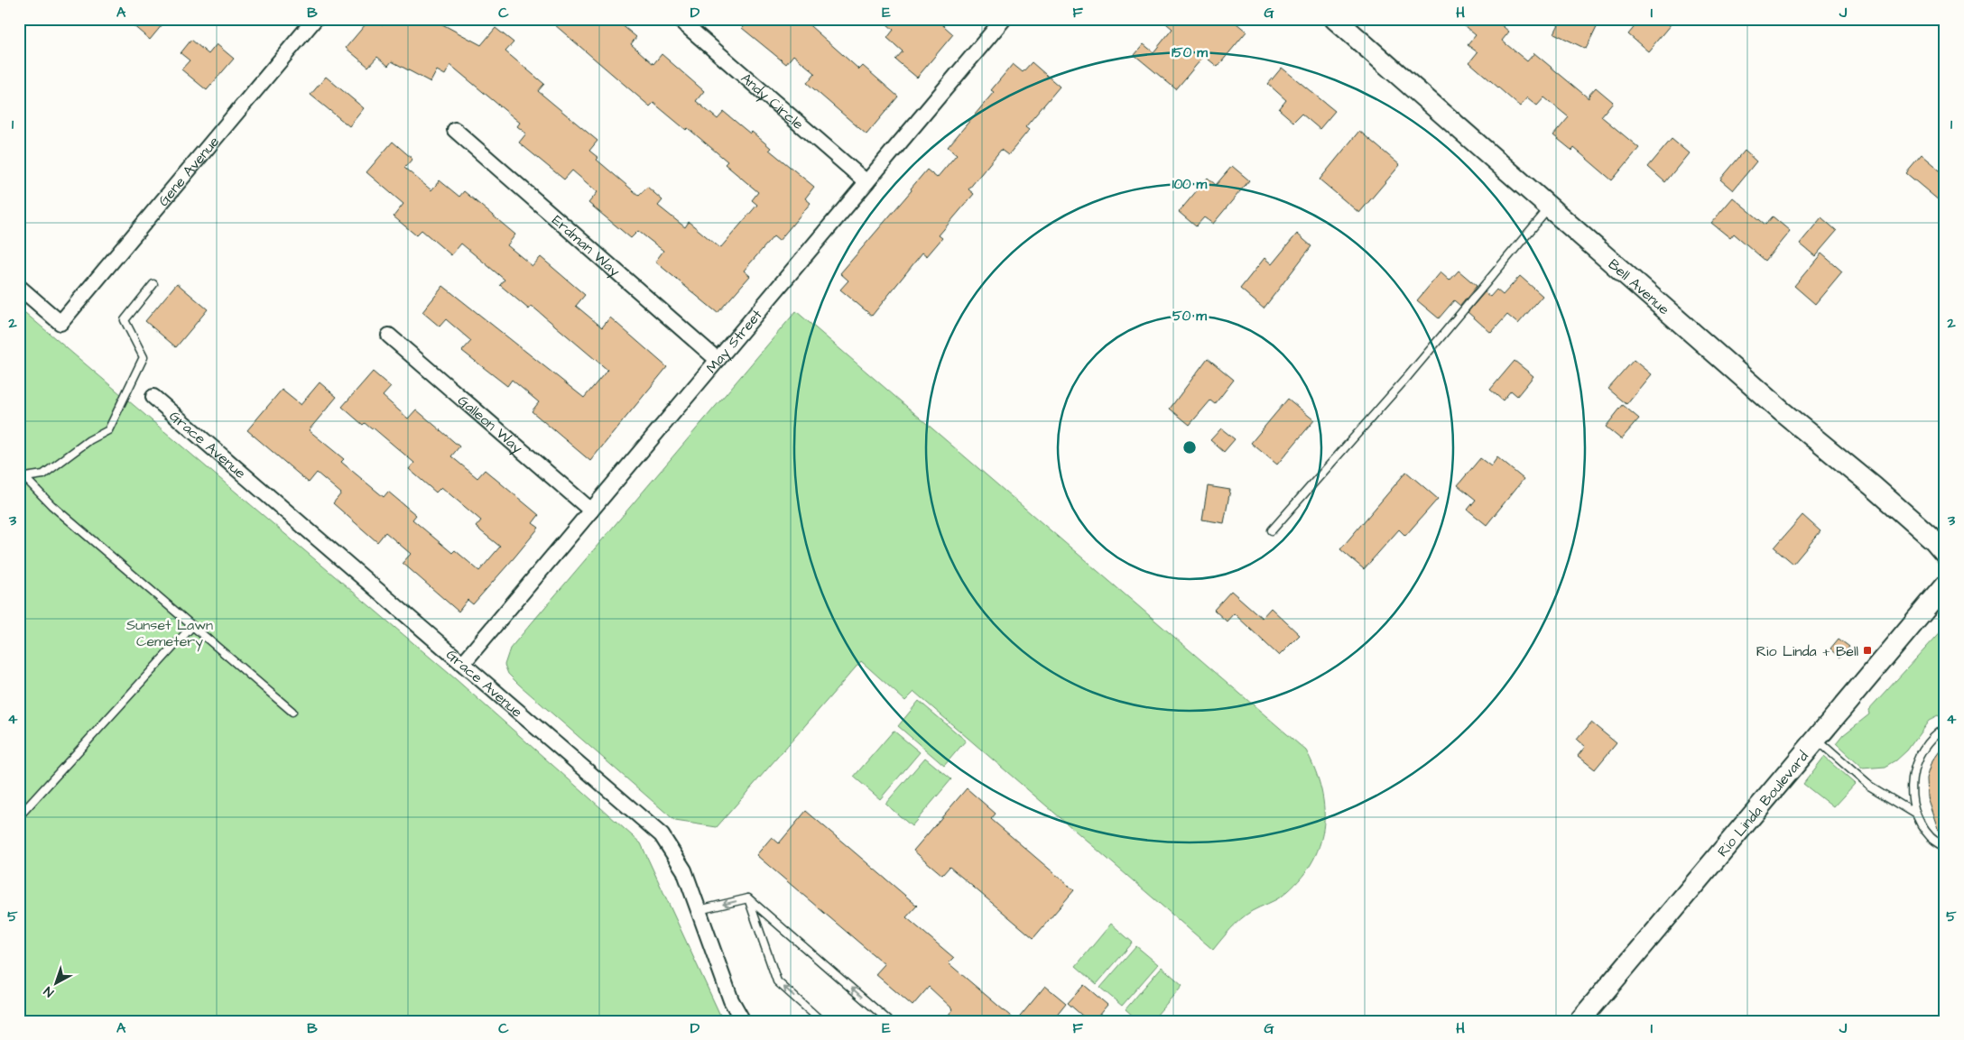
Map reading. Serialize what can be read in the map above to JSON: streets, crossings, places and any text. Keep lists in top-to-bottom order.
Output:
{
  "streets": {
    "main road": ["Bell Avenue", "Rio Linda Boulevard"],
    "street": [
      "Andy Circle",
      "Gene Avenue",
      "Erdman Way",
      "May Street",
      "Galleon Way",
      "Grace Avenue"
    ]
  },
  "crossings": [
    ["Andy Circle", "May Street"],
    ["Erdman Way", "May Street"],
    ["May Street", "Galleon Way"],
    ["May Street", "Grace Avenue"]
  ],
  "parks": ["Sunset Lawn Cemetery"],
  "places": {
    "transit": ["Rio Linda + Bell"]
  },
  "north": "bottom left",
  "grid": {
    "columns": [
      "A",
      "B",
      "C",
      "D",
      "E",
      "F",
      "G",
      "H",
      "I",
      "J"
    ],
    "rows": [
      "1",
      "2",
      "3",
      "4",
      "5"
    ]
  },
  "rings": ["150 m", "100 m", "50 m"]
}
